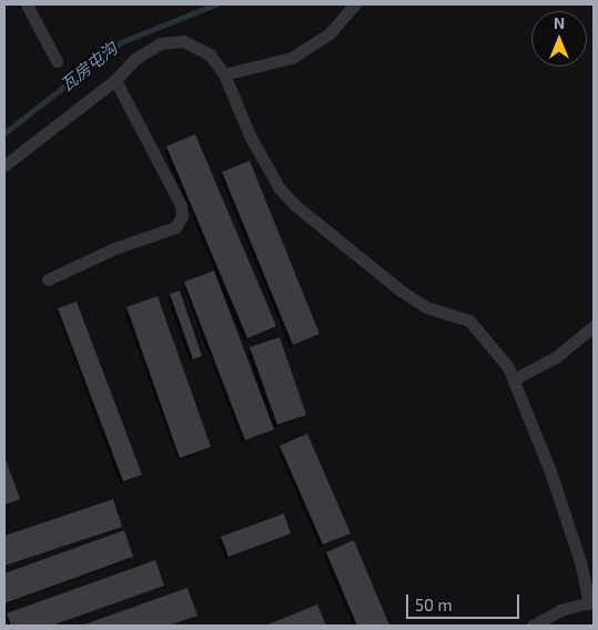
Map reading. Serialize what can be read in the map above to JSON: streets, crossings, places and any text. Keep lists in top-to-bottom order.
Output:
{
  "water": ["瓦房屯沟"],
  "scale_bar": "50 m",
  "north": "top"
}
